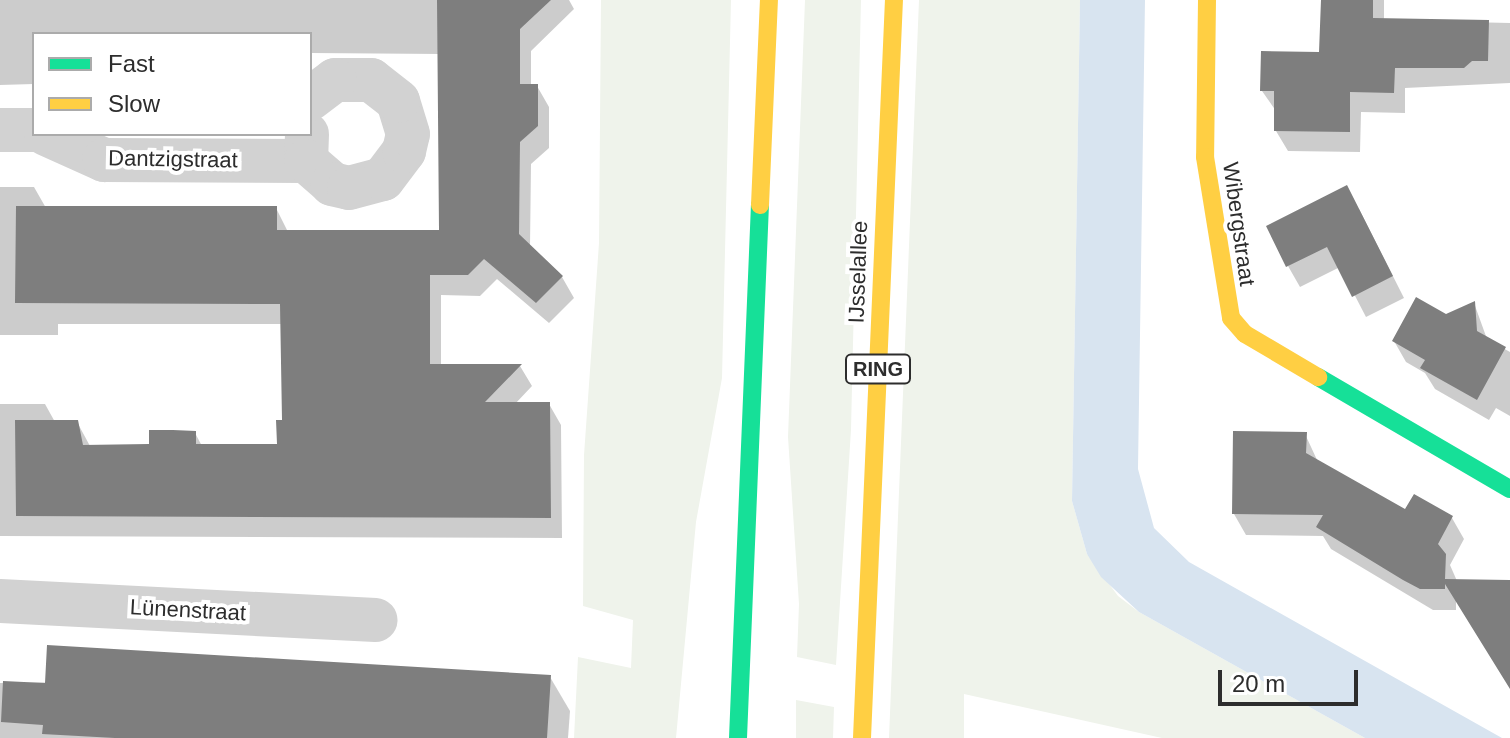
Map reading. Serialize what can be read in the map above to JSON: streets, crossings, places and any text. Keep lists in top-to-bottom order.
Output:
{
  "streets": {
    "main road": ["Wibergstraat", "IJsselallee", "RING"],
    "street": ["Dantzigstraat", "Lünenstraat"]
  },
  "legend": ["Fast", "Slow"],
  "scale_bar": "20 m"
}
